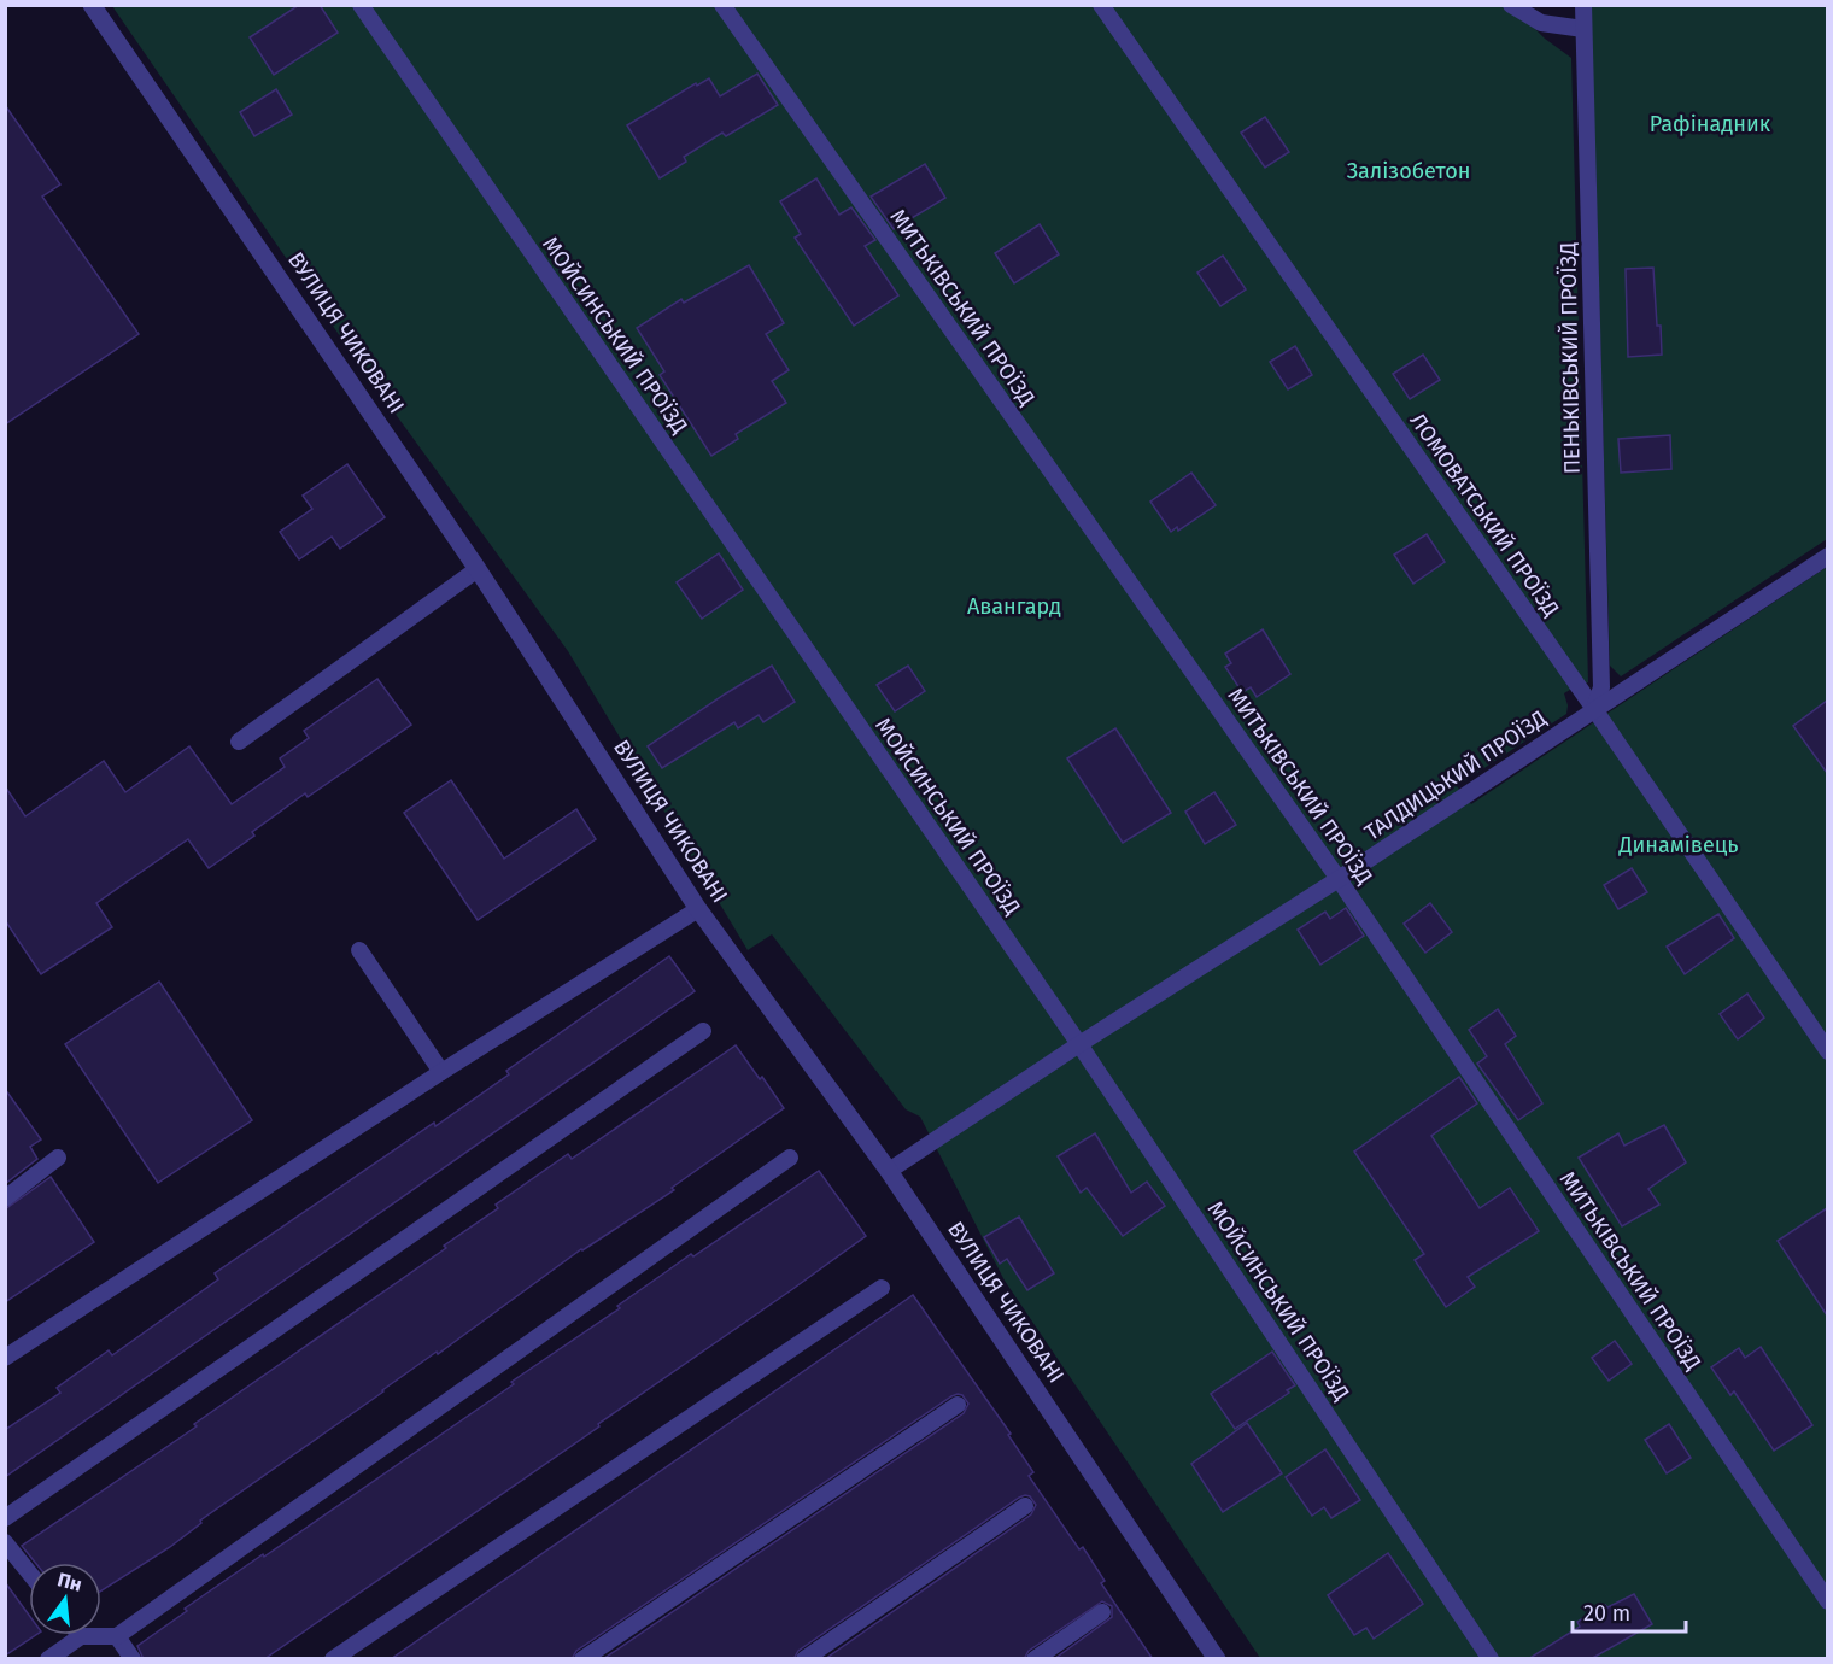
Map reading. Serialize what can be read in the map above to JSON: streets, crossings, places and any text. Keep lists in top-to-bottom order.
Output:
{
  "streets": {
    "street": ["ВУЛИЦЯ ЧИКОВАНІ"],
    "lane": [
      "МИТЬКІВСЬКИЙ ПРОЇЗД",
      "МОЙСИНСЬКИЙ ПРОЇЗД",
      "ПЕНЬКІВСЬКИЙ ПРОЇЗД",
      "ЛОМОВАТСЬКИЙ ПРОЇЗД",
      "ТАЛДИЦЬКИЙ ПРОЇЗД"
    ]
  },
  "crossings": [
    ["МИТЬКІВСЬКИЙ ПРОЇЗД", "ТАЛДИЦЬКИЙ ПРОЇЗД"],
    ["ВУЛИЦЯ ЧИКОВАНІ", "ТАЛДИЦЬКИЙ ПРОЇЗД"],
    ["МОЙСИНСЬКИЙ ПРОЇЗД", "ТАЛДИЦЬКИЙ ПРОЇЗД"],
    ["ПЕНЬКІВСЬКИЙ ПРОЇЗД", "ЛОМОВАТСЬКИЙ ПРОЇЗД"],
    ["ПЕНЬКІВСЬКИЙ ПРОЇЗД", "ТАЛДИЦЬКИЙ ПРОЇЗД"],
    ["ЛОМОВАТСЬКИЙ ПРОЇЗД", "ТАЛДИЦЬКИЙ ПРОЇЗД"]
  ],
  "parks": [
    "Рафінадник",
    "Залізобетон",
    "Авангард",
    "Динамівець"
  ],
  "scale_bar": "20 m",
  "north": "top"
}
